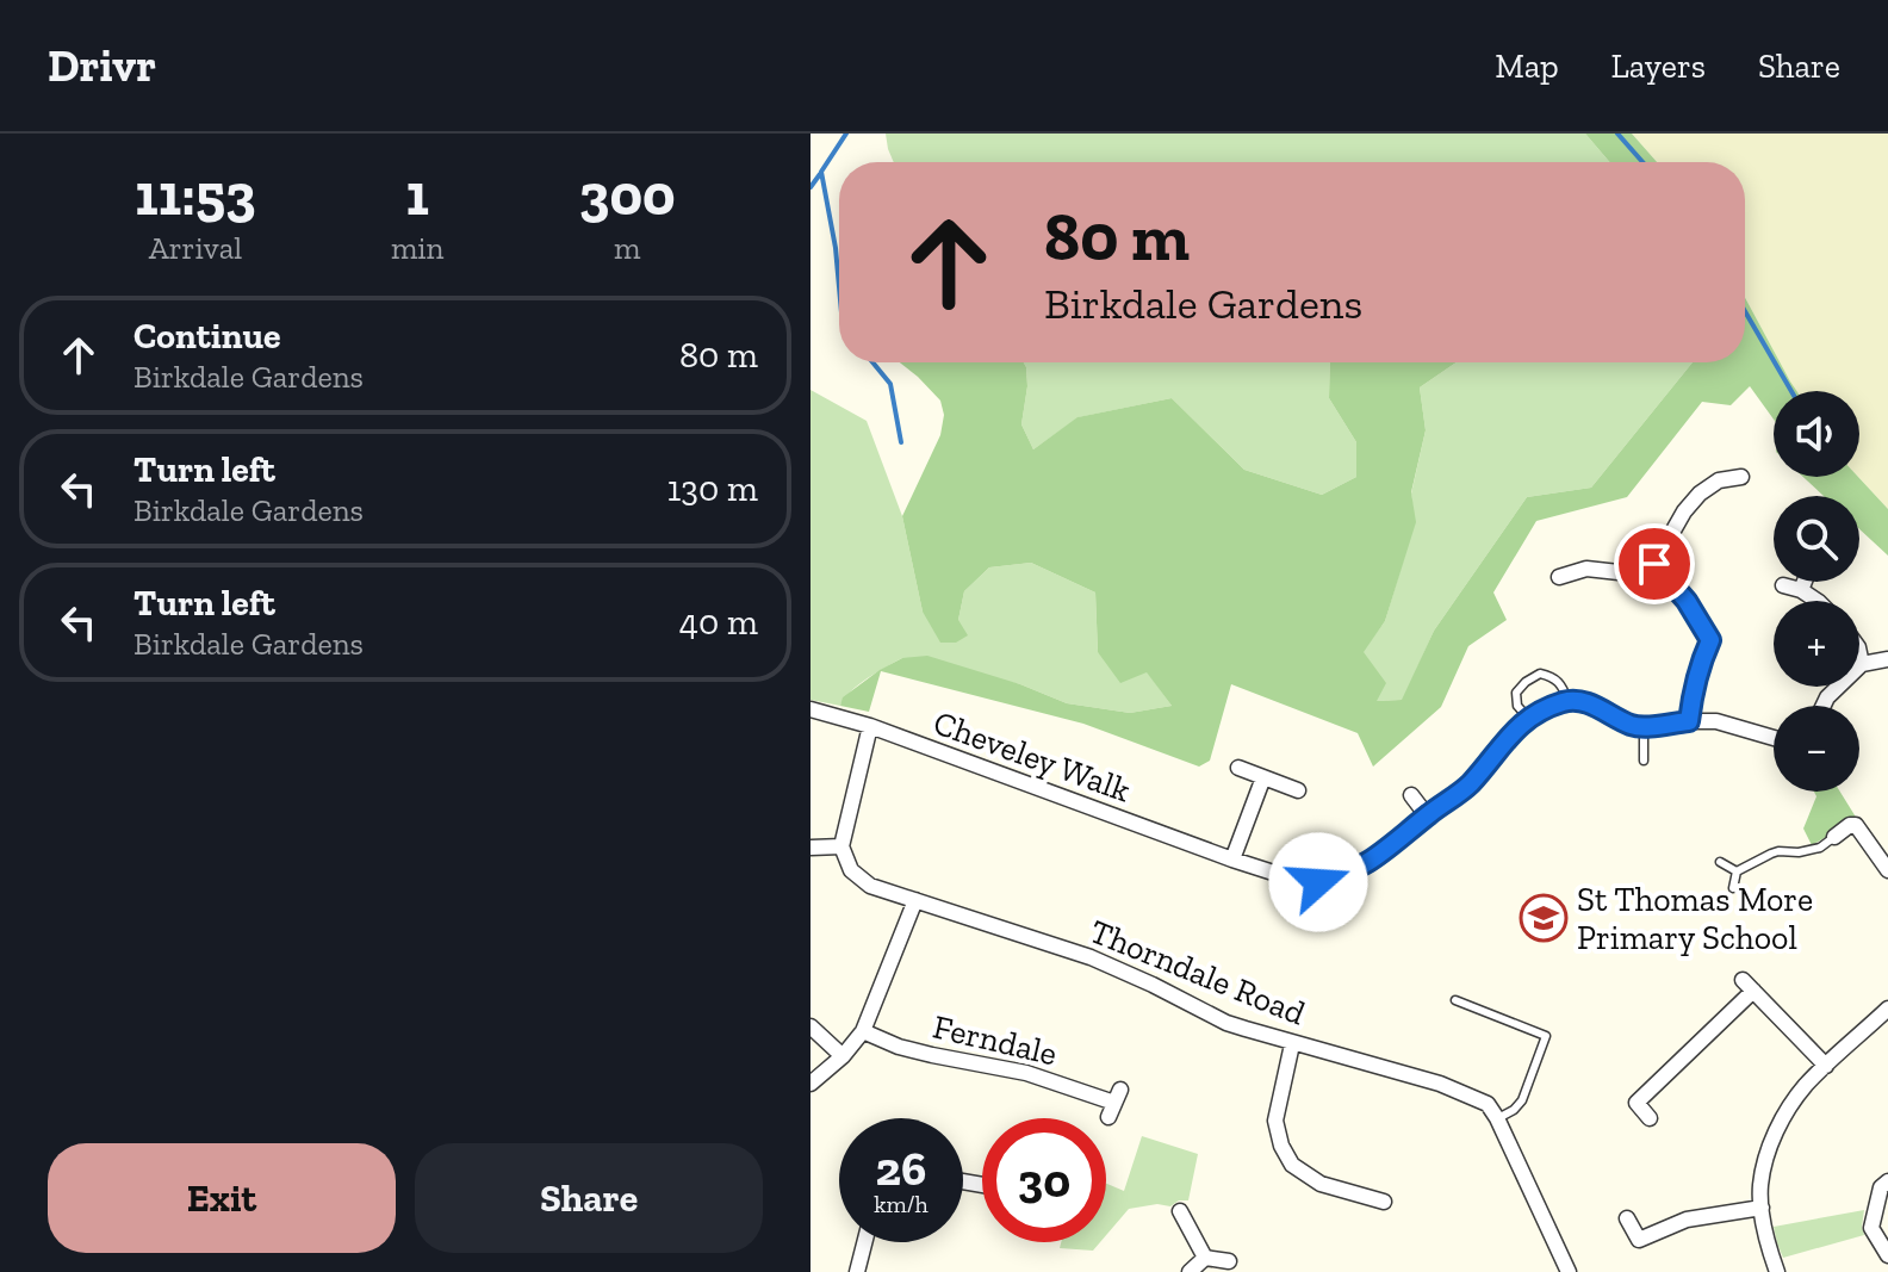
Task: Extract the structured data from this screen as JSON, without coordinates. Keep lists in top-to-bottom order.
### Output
{
  "streets": {
    "street": ["Cheveley Walk", "Thorndale Road", "Ferndale"]
  },
  "places": {
    "school or university": ["St Thomas More Primary School"]
  },
  "page": {
    "header": "Drivr",
    "nav": ["Map", "Layers", "Share"],
    "eta": [
      "11:53",
      "Arrival",
      "1",
      "min",
      "300",
      "m"
    ],
    "turn": ["80 m", "Birkdale Gardens"],
    "list": [
      {
        "name": "Continue",
        "note": "Birkdale Gardens",
        "value": "80 m"
      },
      {
        "name": "Turn left",
        "note": "Birkdale Gardens",
        "value": "130 m"
      },
      {
        "name": "Turn left",
        "note": "Birkdale Gardens",
        "value": "40 m"
      }
    ],
    "map_buttons": ["+", "−"],
    "speed": "26 km/h",
    "limit": "30",
    "buttons": ["Exit", "Share"]
  }
}
